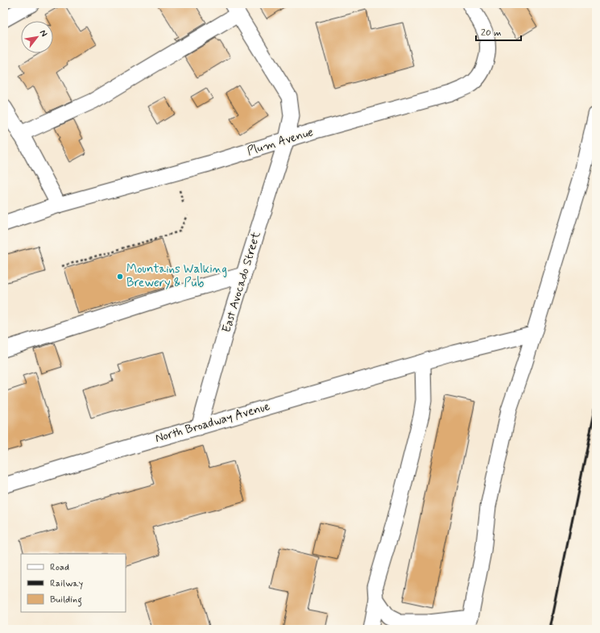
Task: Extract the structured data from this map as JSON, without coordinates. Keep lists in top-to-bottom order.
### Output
{
  "streets": {
    "street": ["Plum Avenue", "East Avocado Street", "North Broadway Avenue"]
  },
  "crossings": [
    ["Plum Avenue", "East Avocado Street"],
    ["East Avocado Street", "North Broadway Avenue"]
  ],
  "places": ["Mountains Walking Brewery & Pub"],
  "legend": ["Road", "Railway", "Building"],
  "scale_bar": "20 m",
  "north": "top right"
}
